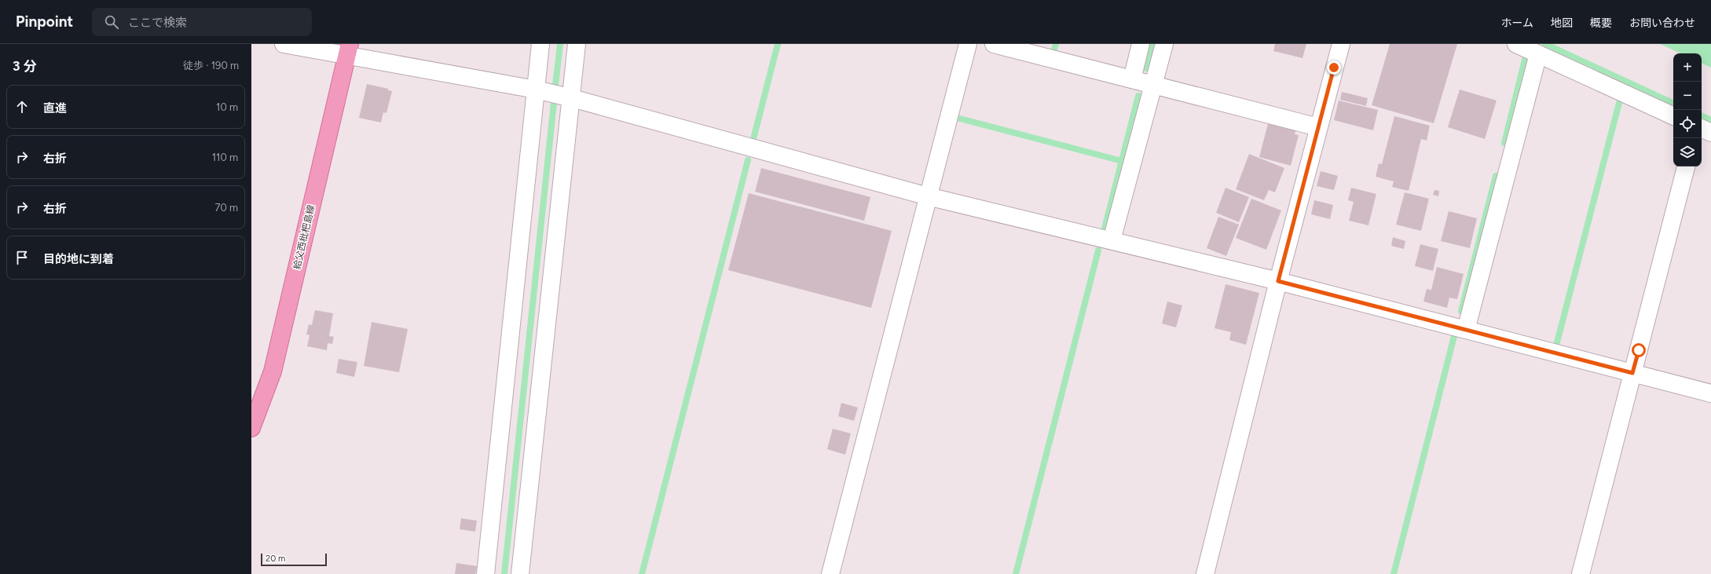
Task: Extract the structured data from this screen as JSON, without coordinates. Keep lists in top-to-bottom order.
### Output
{
  "streets": {
    "main road": ["給父西枇杷島線"]
  },
  "scale_bar": "20 m",
  "page": {
    "header": "Pinpoint",
    "search": "ここで検索",
    "nav": [
      "ホーム",
      "地図",
      "概要",
      "お問い合わせ"
    ],
    "heading": ["3 分", "徒歩 · 190 m"],
    "map_buttons": ["+", "−"],
    "list": [
      ["直進", "10 m"],
      ["右折", "110 m"],
      ["右折", "70 m"],
      "目的地に到着"
    ],
    "scale": "20 m"
  }
}
